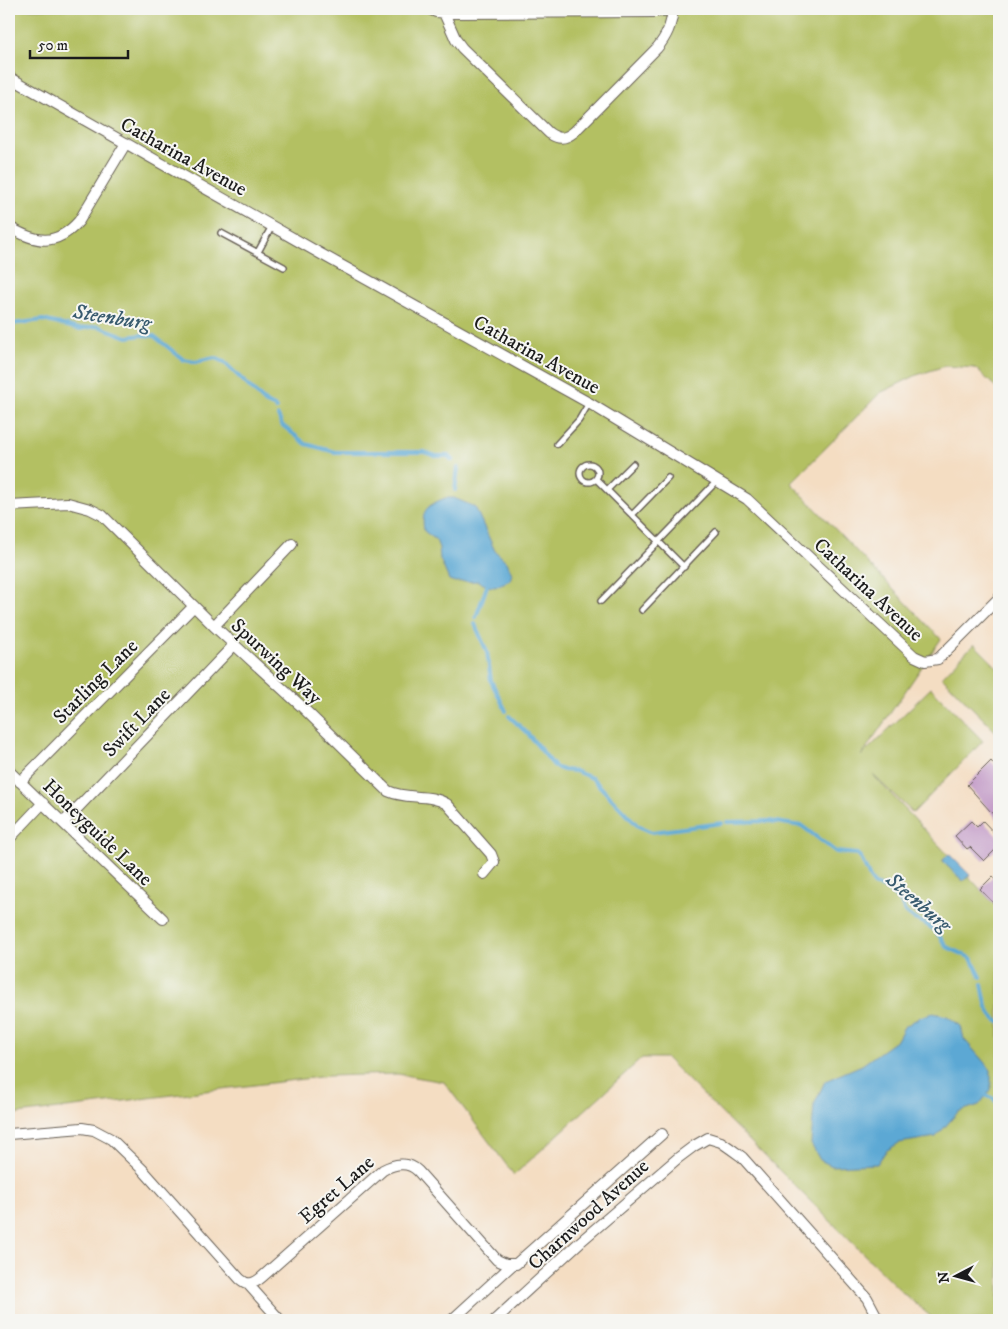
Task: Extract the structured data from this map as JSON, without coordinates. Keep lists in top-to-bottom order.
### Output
{
  "streets": {
    "street": [
      "Catharina Avenue",
      "Spurwing Way",
      "Starling Lane",
      "Swift Lane",
      "Honeyguide Lane",
      "Egret Lane",
      "Charnwood Avenue"
    ]
  },
  "crossings": [
    ["Spurwing Way", "Starling Lane"],
    ["Spurwing Way", "Swift Lane"],
    ["Starling Lane", "Honeyguide Lane"],
    ["Swift Lane", "Honeyguide Lane"]
  ],
  "water": ["Steenburg"],
  "scale_bar": "50 m",
  "north": "left"
}
